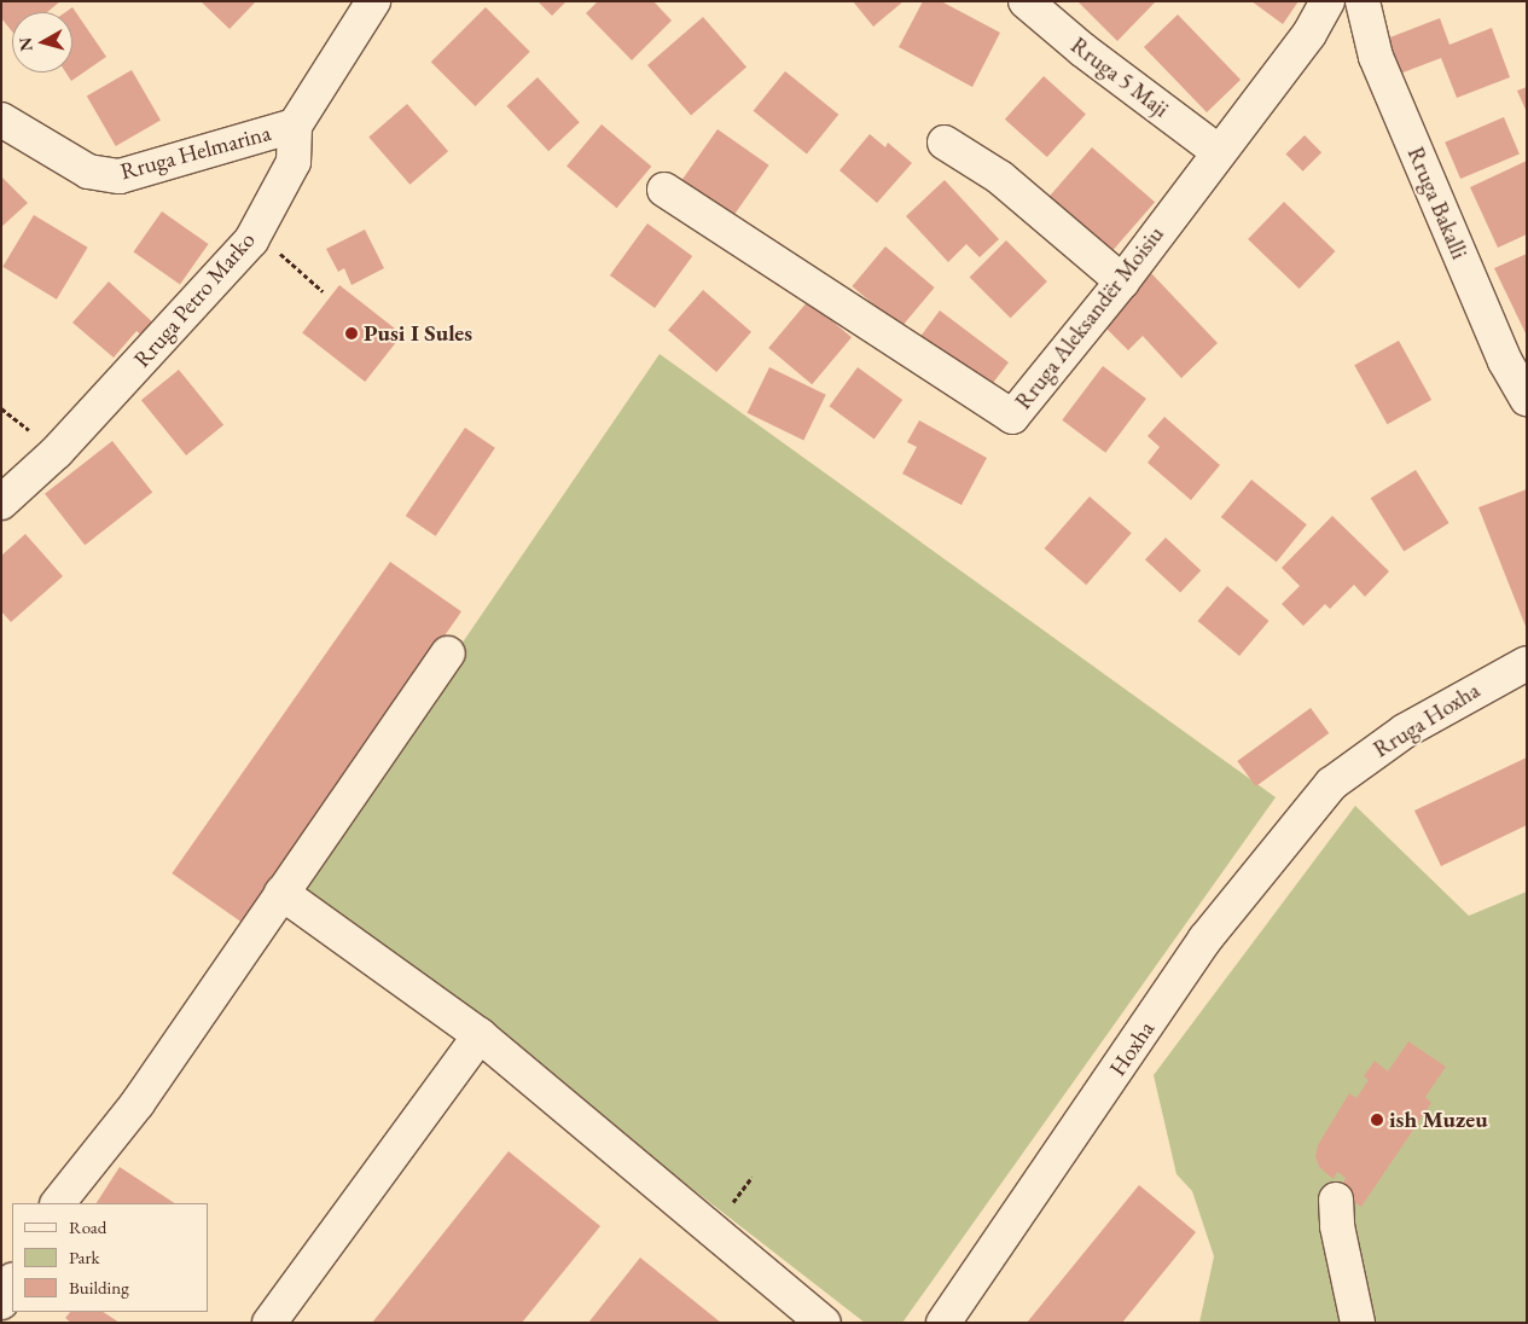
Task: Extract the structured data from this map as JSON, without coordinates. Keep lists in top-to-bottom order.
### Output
{
  "streets": {
    "street": [
      "Rruga 5 Maji",
      "Rruga Helmarina",
      "Rruga Bakalli",
      "Rruga Petro Marko",
      "Rruga Aleksandër Moisiu",
      "Rruga Hoxha",
      "Hoxha"
    ]
  },
  "crossings": [
    ["Rruga 5 Maji", "Rruga Aleksandër Moisiu"],
    ["Rruga Helmarina", "Rruga Petro Marko"],
    ["Rruga Hoxha", "Hoxha"]
  ],
  "places": ["Pusi I Sules", "ish Muzeu"],
  "legend": ["Road", "Park", "Building"],
  "north": "left"
}
